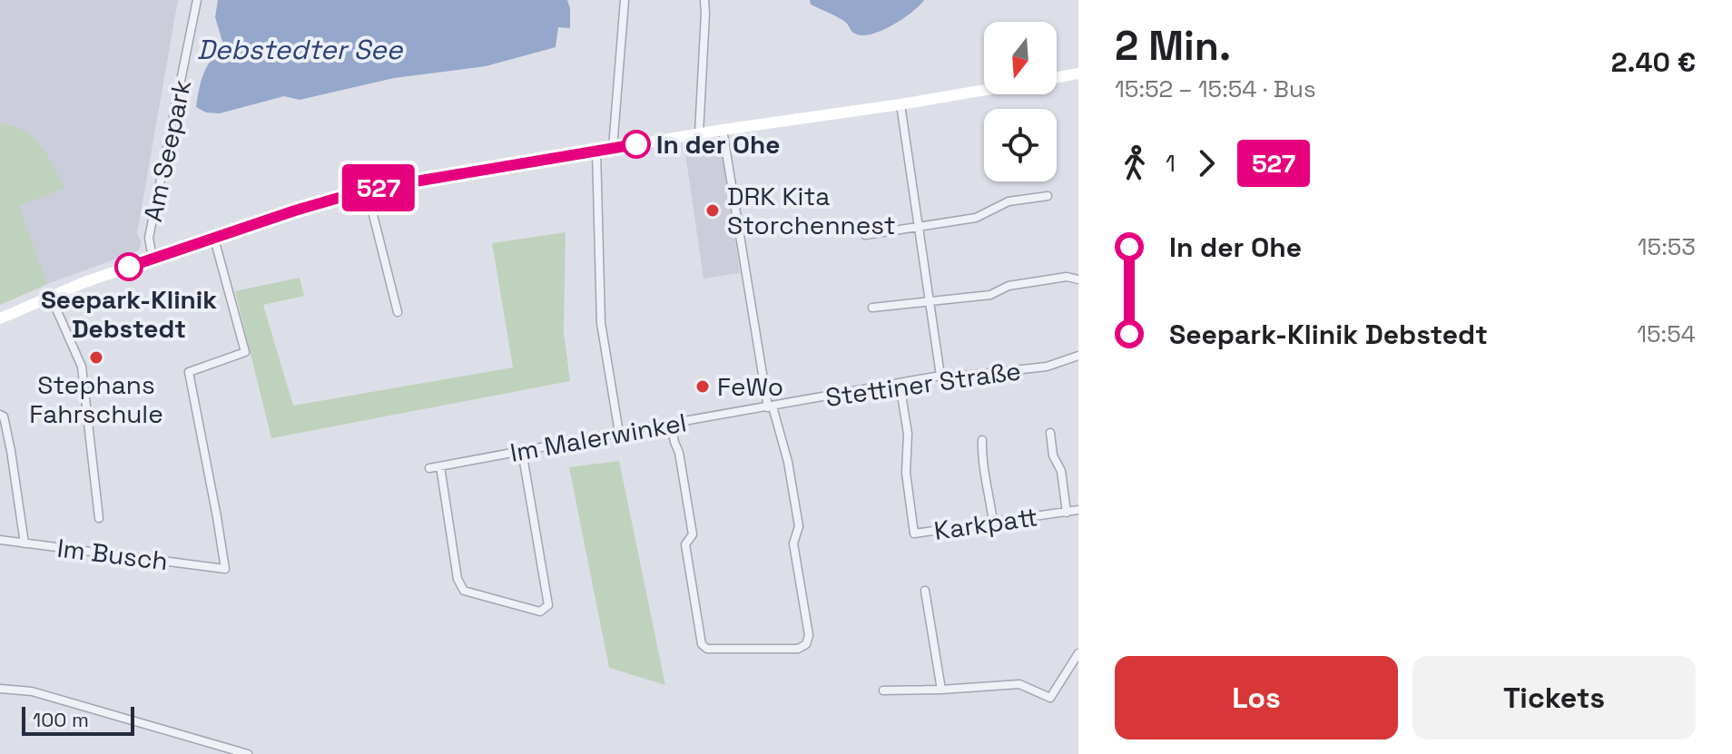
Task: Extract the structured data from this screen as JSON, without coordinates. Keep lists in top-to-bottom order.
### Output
{
  "streets": {
    "street": [
      "Am Seepark",
      "Stettiner Straße",
      "Im Malerwinkel",
      "Karkpatt",
      "Im Busch"
    ]
  },
  "crossings": [
    ["Stettiner Straße", "Im Malerwinkel"],
    ["Stettiner Straße", "Karkpatt"]
  ],
  "water": ["Debstedter See"],
  "places": [
    "In der Ohe",
    "DRK Kita Storchennest",
    "Seepark-Klinik Debstedt",
    "Stephans Fahrschule",
    "FeWo"
  ],
  "lines": ["bus line 527"],
  "scale_bar": "100 m",
  "north": "bottom",
  "page": {
    "on_map": "527",
    "heading": ["2 Min.", "15:52 – 15:54 · Bus", "2.40 €"],
    "legs": ["1", "527"],
    "list": [
      {
        "name": "In der Ohe",
        "value": "15:53"
      },
      {
        "name": "Seepark-Klinik Debstedt",
        "value": "15:54"
      }
    ],
    "buttons": ["Los", "Tickets"],
    "scale": "100 m"
  }
}
